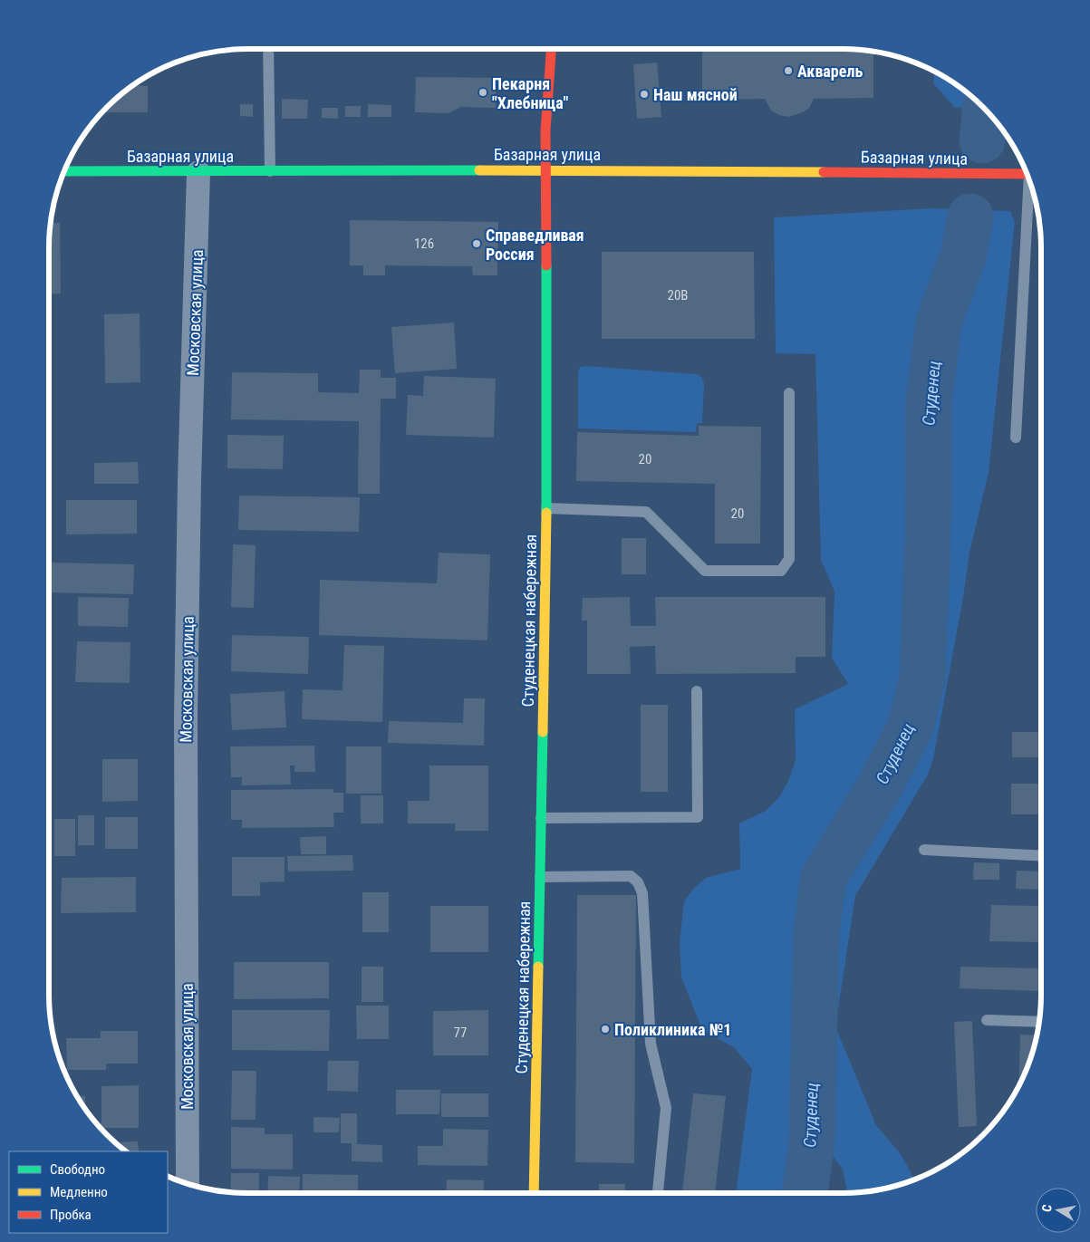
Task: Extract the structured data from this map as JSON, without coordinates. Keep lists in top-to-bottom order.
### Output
{
  "streets": {
    "street": ["Базарная улица", "Московская улица", "Студенецкая набережная"]
  },
  "crossings": [
    ["Базарная улица", "Московская улица"],
    ["Базарная улица", "Студенецкая набережная"]
  ],
  "water": ["Студенец"],
  "places": [
    "Акварель",
    "Пекарня \"Хлебница\"",
    "Наш мясной",
    "Справедливая Россия",
    "Поликлиника №1"
  ],
  "house_numbers": [
    "126",
    "20В",
    "20",
    "20",
    "77"
  ],
  "legend": ["Свободно", "Медленно", "Пробка"],
  "north": "left"
}
